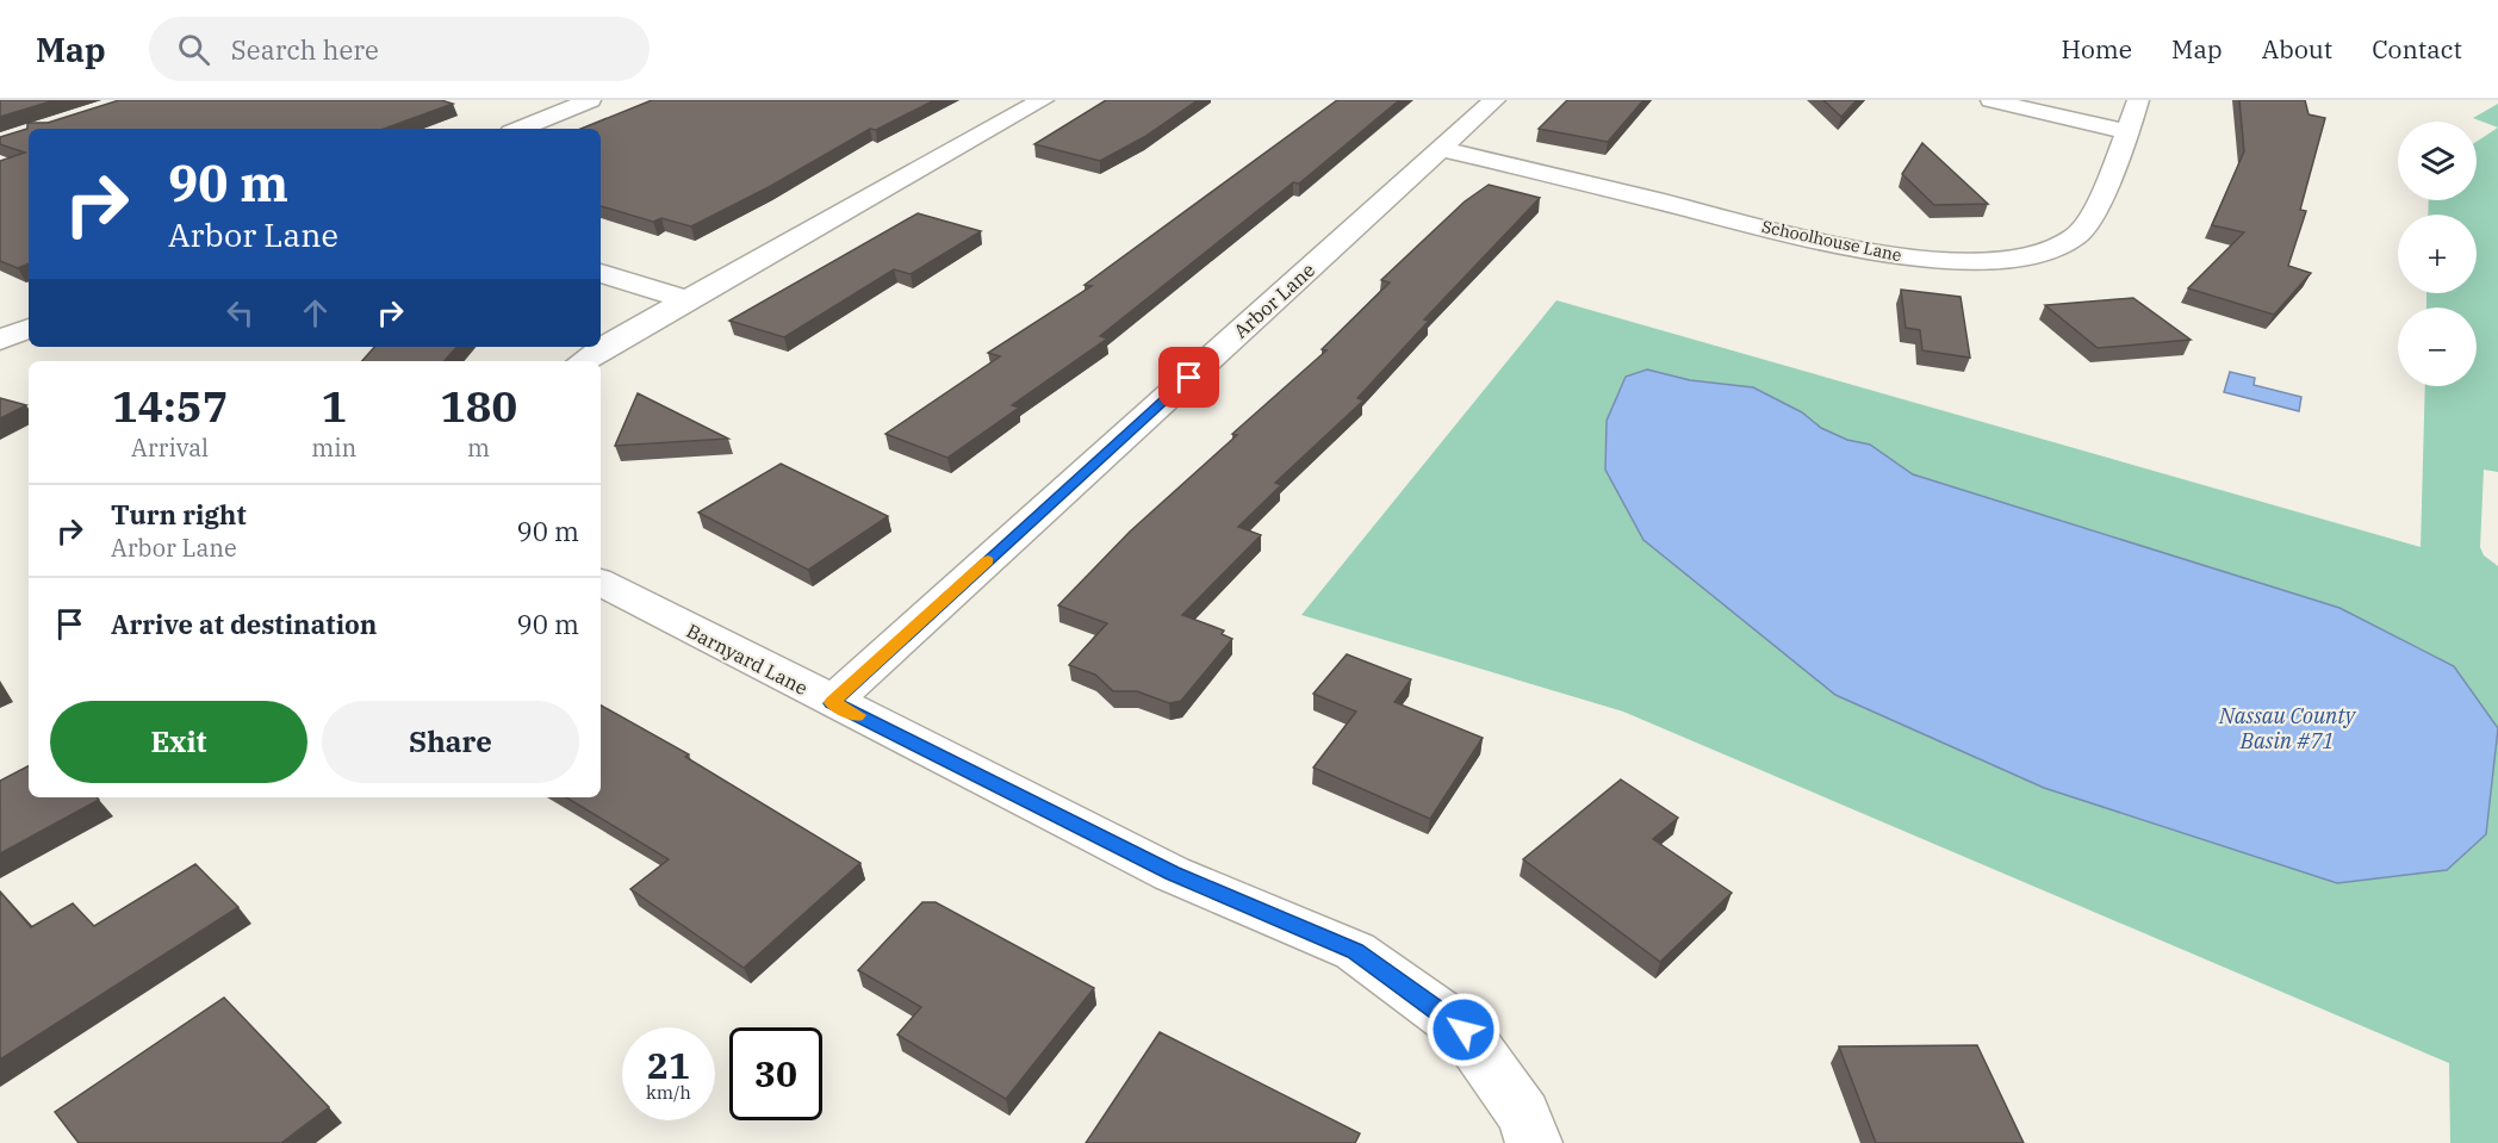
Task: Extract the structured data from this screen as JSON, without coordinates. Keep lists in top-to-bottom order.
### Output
{
  "streets": {
    "street": ["Schoolhouse Lane", "Arbor Lane", "Barnyard Lane"]
  },
  "crossings": [
    ["Schoolhouse Lane", "Arbor Lane"],
    ["Arbor Lane", "Barnyard Lane"]
  ],
  "water": ["Nassau County Basin #71"],
  "page": {
    "header": "Map",
    "search": "Search here",
    "nav": [
      "Home",
      "Map",
      "About",
      "Contact"
    ],
    "map_buttons": ["+", "−"],
    "turn": ["90 m", "Arbor Lane"],
    "eta": [
      "14:57",
      "Arrival",
      "1",
      "min",
      "180",
      "m"
    ],
    "list": [
      {
        "name": "Turn right",
        "note": "Arbor Lane",
        "value": "90 m"
      },
      {
        "name": "Arrive at destination",
        "value": "90 m"
      }
    ],
    "buttons": ["Exit", "Share"],
    "speed": "21 km/h",
    "limit": "30"
  }
}
